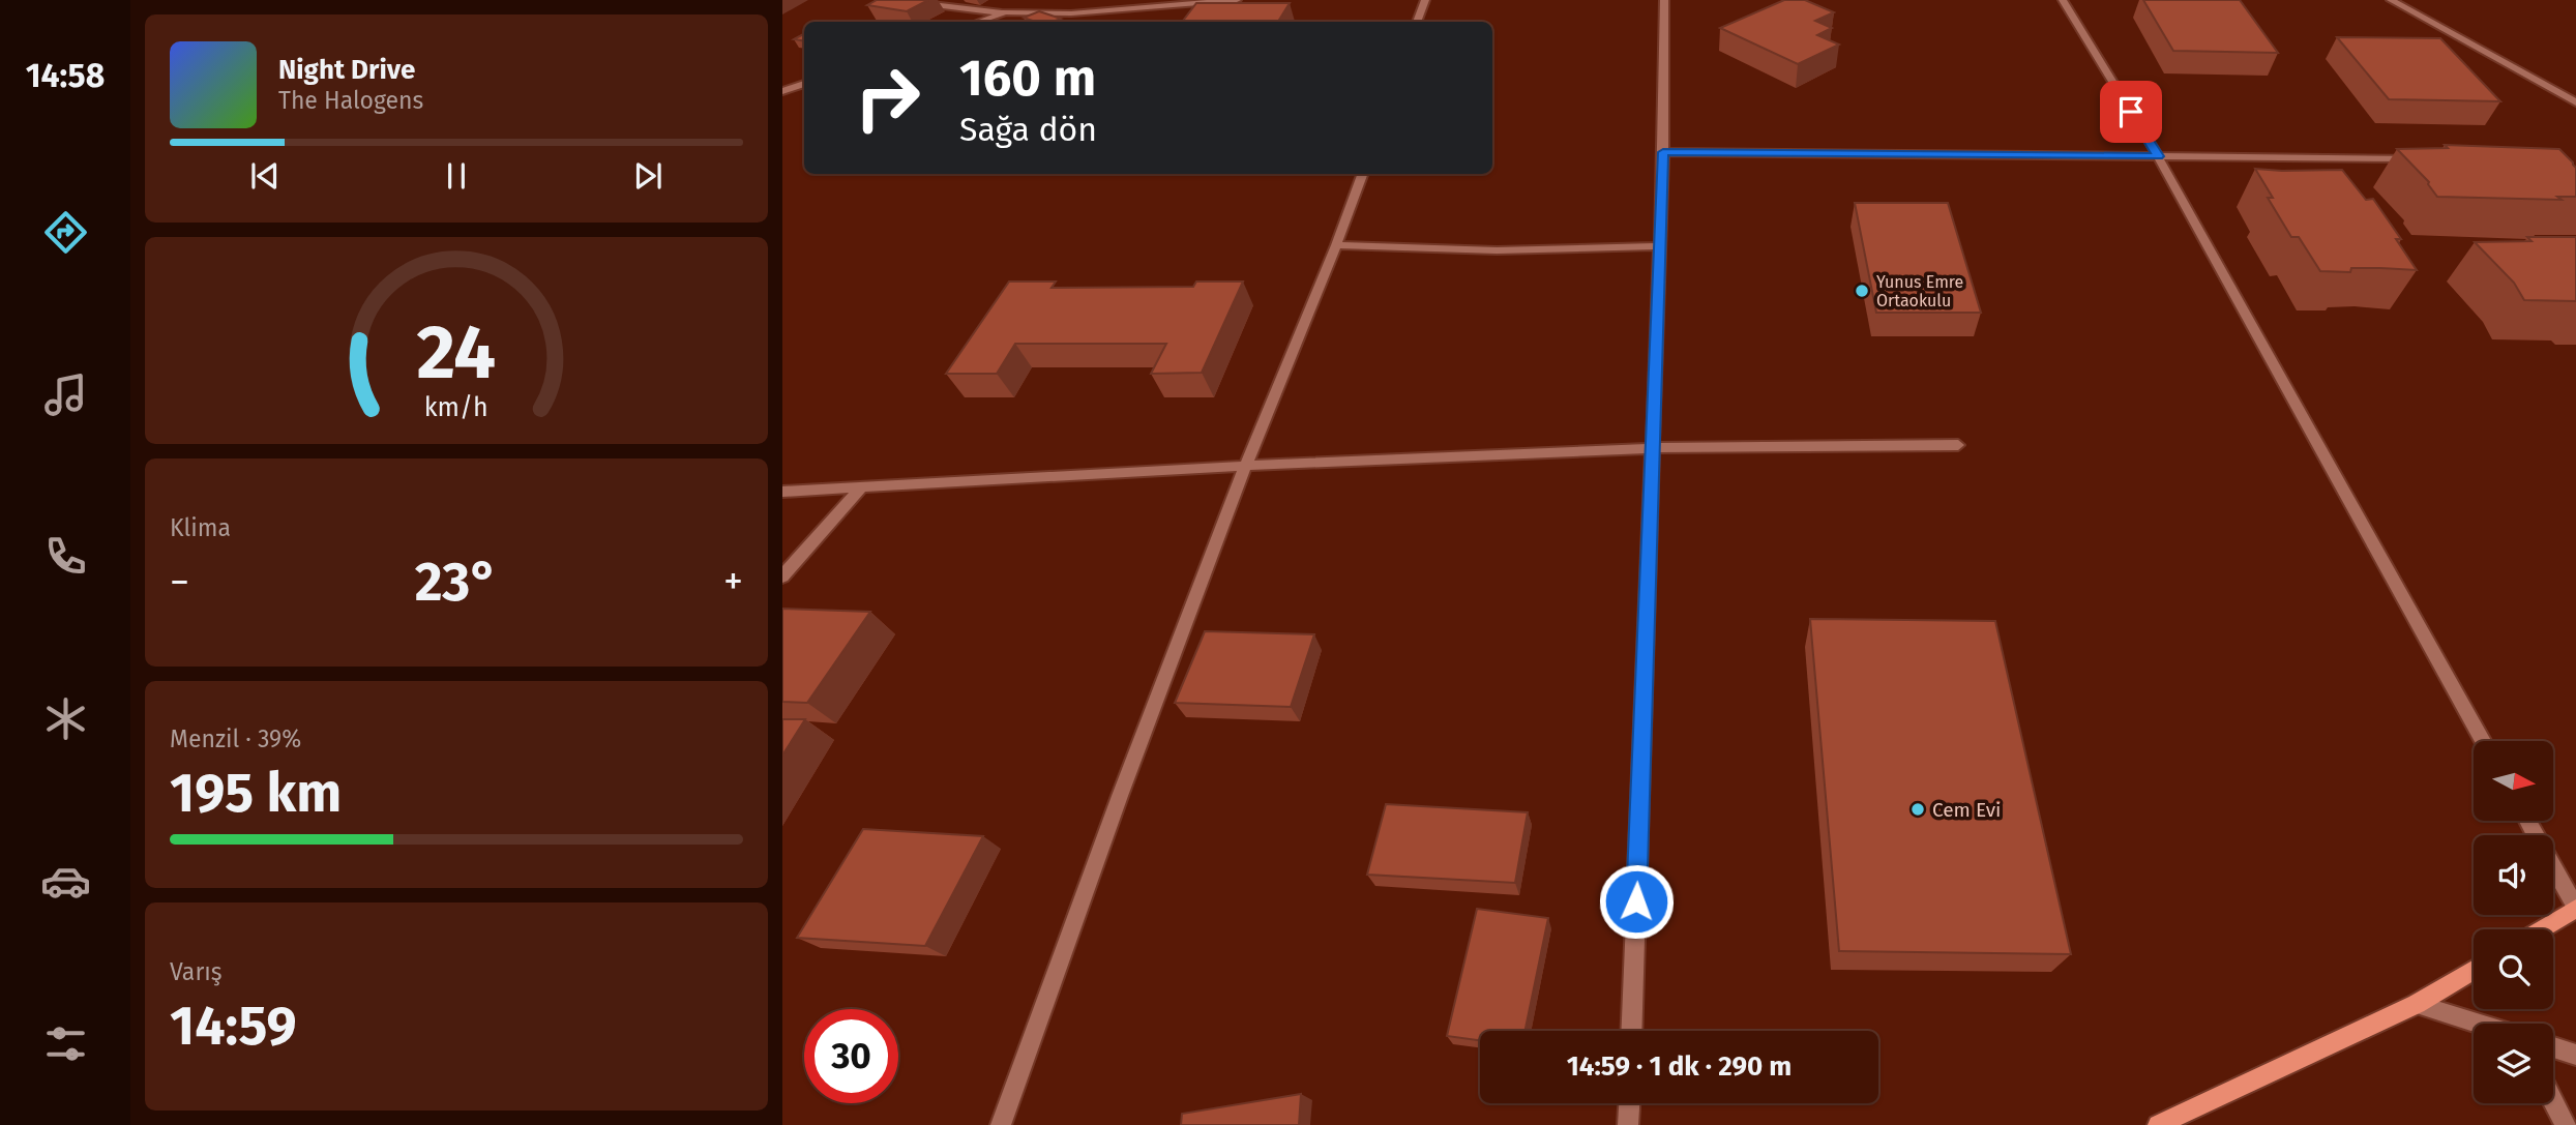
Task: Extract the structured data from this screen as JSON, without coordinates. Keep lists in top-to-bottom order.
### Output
{
  "places": ["Yunus Emre Ortaokulu", "Cem Evi"],
  "north": "right",
  "page": {
    "tabs": "14:58",
    "turn": ["160 m", "Sağa dön"],
    "song": ["Night Drive", "The Halogens"],
    "tile": [
      "Klima",
      ["Menzil · 39%", "195 km"],
      ["Varış", "14:59"]
    ],
    "heat": ["−", "23°", "+"],
    "limit": "30",
    "trip": "14:59 · 1 dk · 290 m",
    "gauge": ["24", "km/h"]
  }
}
